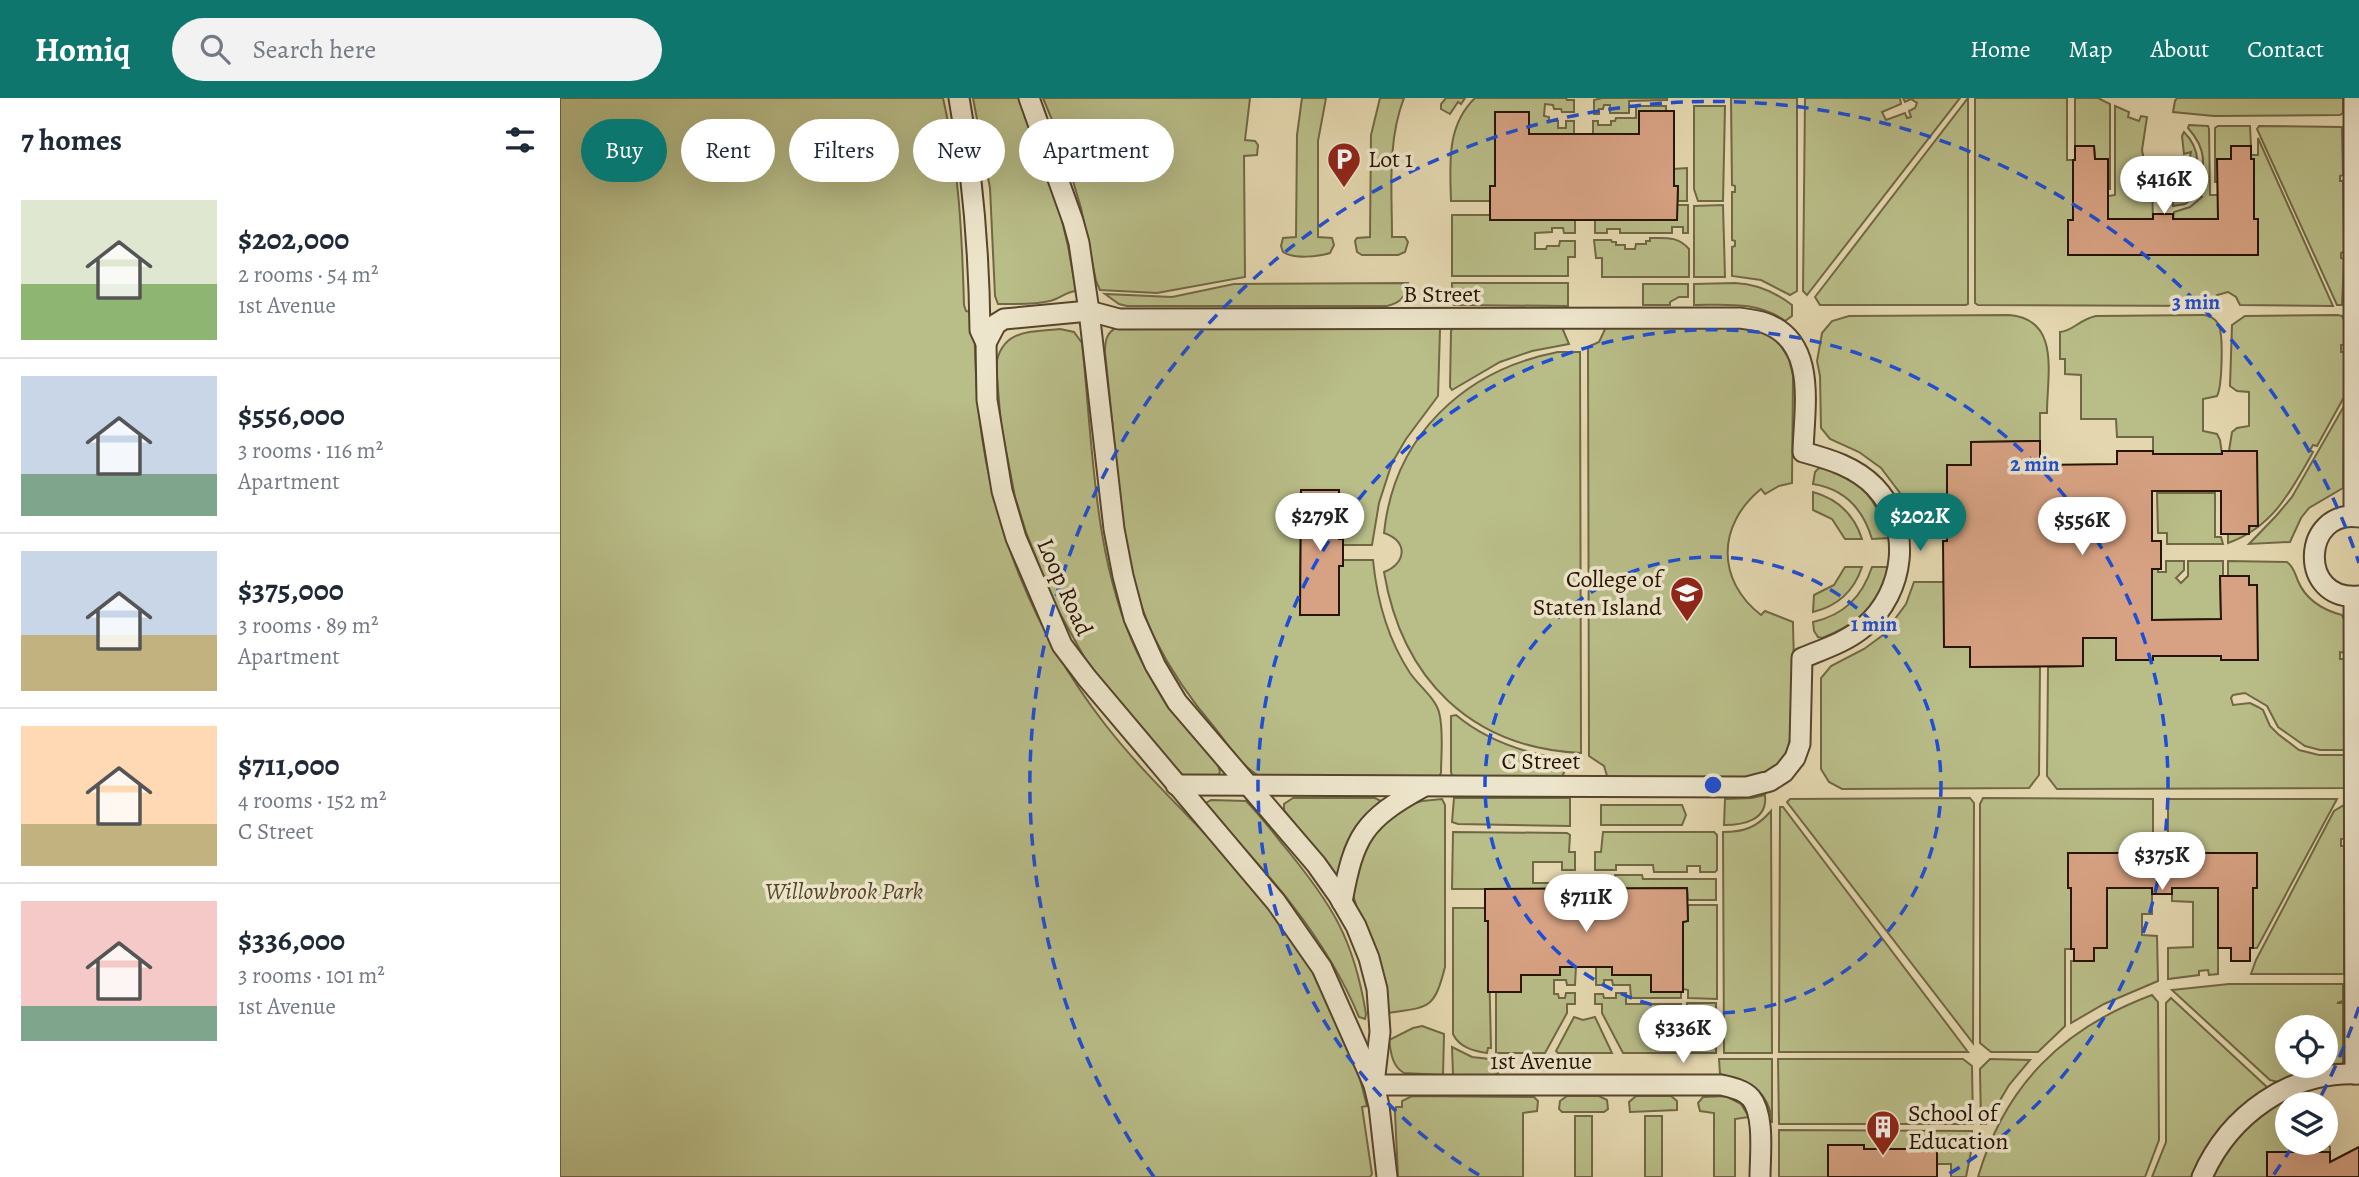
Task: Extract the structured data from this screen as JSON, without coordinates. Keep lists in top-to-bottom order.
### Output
{
  "streets": {
    "street": [
      "B Street",
      "Loop Road",
      "C Street",
      "1st Avenue"
    ]
  },
  "crossings": [
    ["B Street", "Loop Road"],
    ["B Street", "C Street"],
    ["Loop Road", "C Street"],
    ["Loop Road", "1st Avenue"]
  ],
  "parks": ["Willowbrook Park"],
  "places": {
    "parking": ["Lot 1"],
    "school or university": ["College of Staten Island"],
    "building": ["School of Education"]
  },
  "page": {
    "header": "Homiq",
    "search": "Search here",
    "nav": [
      "Home",
      "Map",
      "About",
      "Contact"
    ],
    "heading": "7 homes",
    "chip": [
      "Buy",
      "Rent",
      "Filters",
      "New",
      "Apartment"
    ],
    "price": [
      "$416K",
      "$279K",
      "$202K",
      "$556K",
      "$375K",
      "$711K",
      "$336K"
    ],
    "list": [
      {
        "name": "$202,000",
        "note": "2 rooms · 54 m² · 1st Avenue"
      },
      {
        "name": "$556,000",
        "note": "3 rooms · 116 m² · Apartment"
      },
      {
        "name": "$375,000",
        "note": "3 rooms · 89 m² · Apartment"
      },
      {
        "name": "$711,000",
        "note": "4 rooms · 152 m² · C Street"
      },
      {
        "name": "$336,000",
        "note": "3 rooms · 101 m² · 1st Avenue"
      }
    ]
  },
  "rings": ["3 min", "2 min", "1 min"]
}
